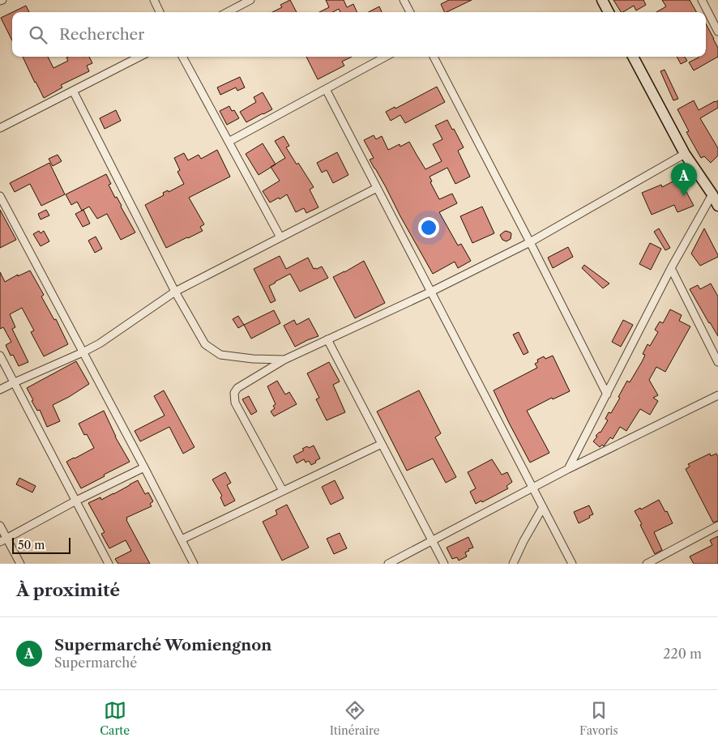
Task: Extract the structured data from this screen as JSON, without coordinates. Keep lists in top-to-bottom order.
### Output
{
  "scale_bar": "50 m",
  "page": {
    "search": "Rechercher",
    "pins": "A",
    "scale": "50 m",
    "heading": "À proximité",
    "list": [
      {
        "mark": "A",
        "name": "Supermarché Womiengnon",
        "note": "Supermarché",
        "value": "220 m"
      }
    ],
    "nav": ["Carte", "Itinéraire", "Favoris"]
  }
}
